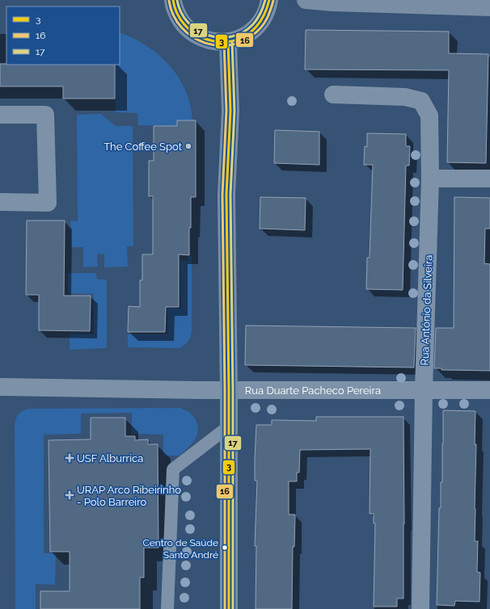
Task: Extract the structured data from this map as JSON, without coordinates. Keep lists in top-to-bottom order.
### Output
{
  "streets": {
    "street": ["Rua António da Silveira", "Rua Duarte Pacheco Pereira"]
  },
  "crossings": [
    ["Rua António da Silveira", "Rua Duarte Pacheco Pereira"]
  ],
  "places": {
    "other": ["The Coffee Spot", "Centro de Saúde Santo André"],
    "health": ["USF Alburrica", "URAP Arco Ribeirinho - Polo Barreiro"]
  },
  "lines": ["transit line 3", "transit line 17", "transit line 16"],
  "legend": ["3", "16", "17"]
}
